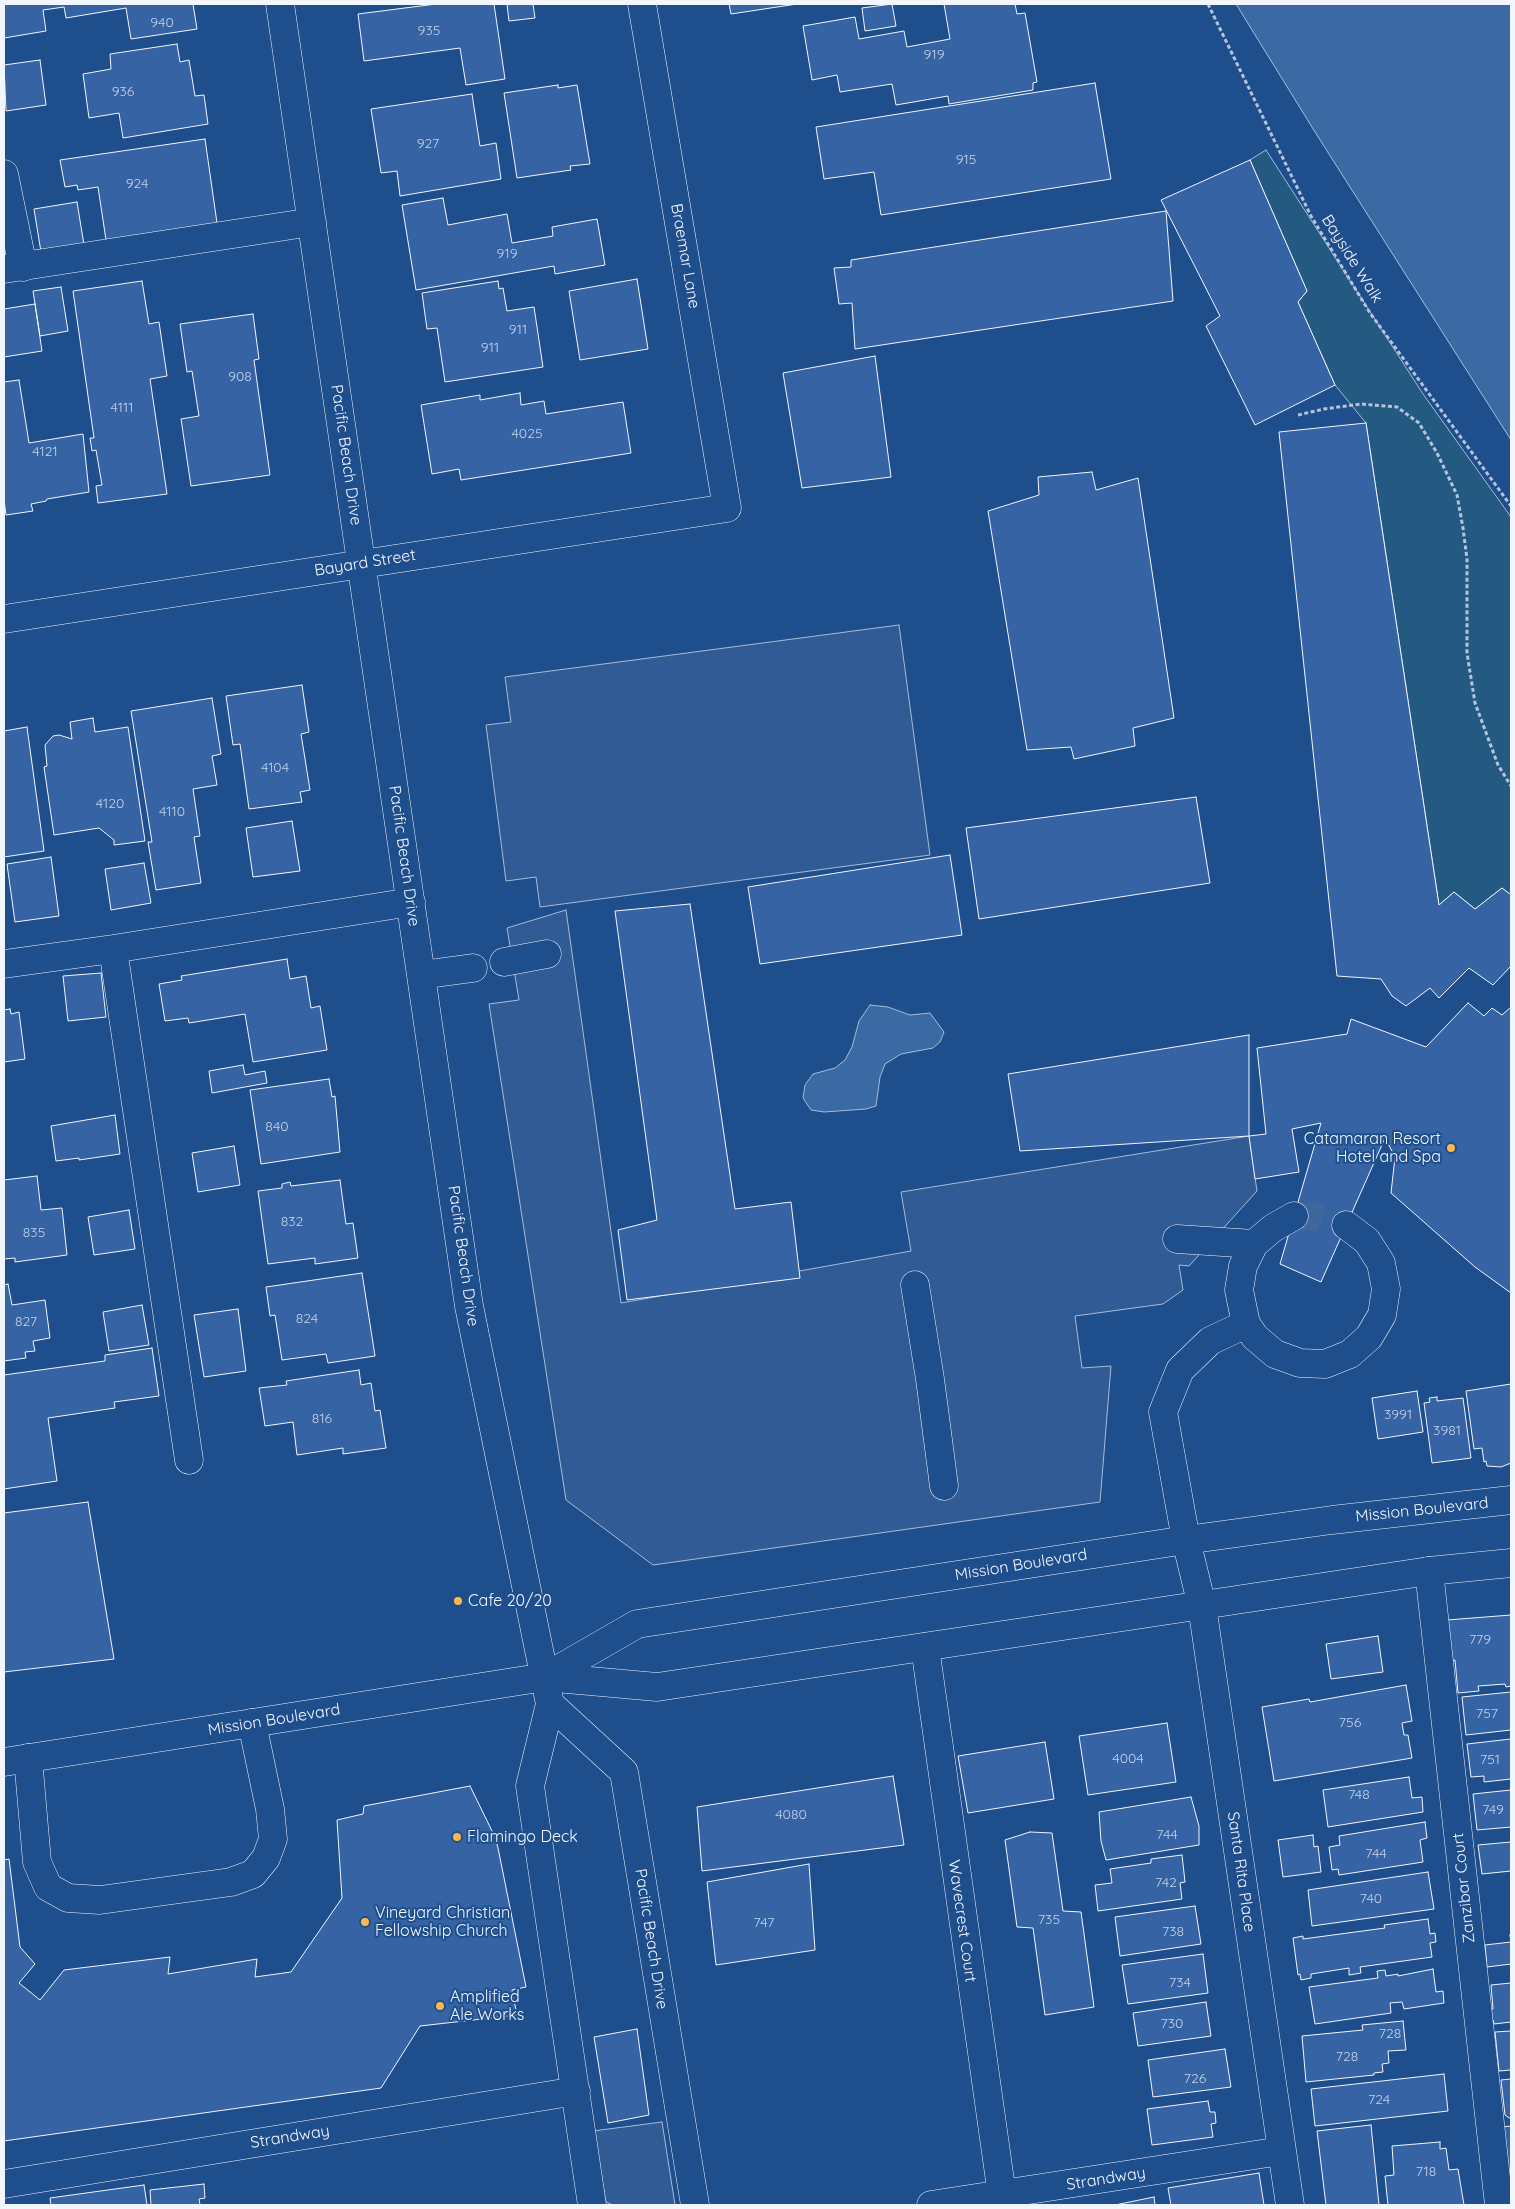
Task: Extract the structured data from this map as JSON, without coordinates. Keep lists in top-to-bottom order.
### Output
{
  "streets": {
    "street": [
      "Braemar Lane",
      "Pacific Beach Drive",
      "Bayard Street",
      "Mission Boulevard",
      "Santa Rita Place",
      "Zanzibar Court",
      "Wavecrest Court",
      "Strandway"
    ],
    "path": ["Bayside Walk"]
  },
  "crossings": [
    ["Braemar Lane", "Bayard Street"],
    ["Pacific Beach Drive", "Bayard Street"],
    ["Pacific Beach Drive", "Mission Boulevard"],
    ["Pacific Beach Drive", "Strandway"],
    ["Mission Boulevard", "Santa Rita Place"],
    ["Mission Boulevard", "Zanzibar Court"],
    ["Mission Boulevard", "Wavecrest Court"],
    ["Santa Rita Place", "Strandway"],
    ["Wavecrest Court", "Strandway"]
  ],
  "places": [
    "Catamaran Resort Hotel and Spa",
    "Cafe 20/20",
    "Flamingo Deck",
    "Vineyard Christian Fellowship Church",
    "Amplified Ale Works"
  ],
  "house_numbers": [
    "940",
    "935",
    "919",
    "936",
    "927",
    "915",
    "924",
    "919",
    "911",
    "911",
    "908",
    "4111",
    "4025",
    "4121",
    "4104",
    "4120",
    "4110",
    "840",
    "832",
    "835",
    "824",
    "827",
    "3991",
    "816",
    "3981",
    "779",
    "757",
    "756",
    "4004",
    "751",
    "748",
    "749",
    "4080",
    "744",
    "744",
    "742",
    "740",
    "735",
    "747",
    "738",
    "734",
    "730",
    "728",
    "728",
    "726",
    "724",
    "718"
  ]
}
